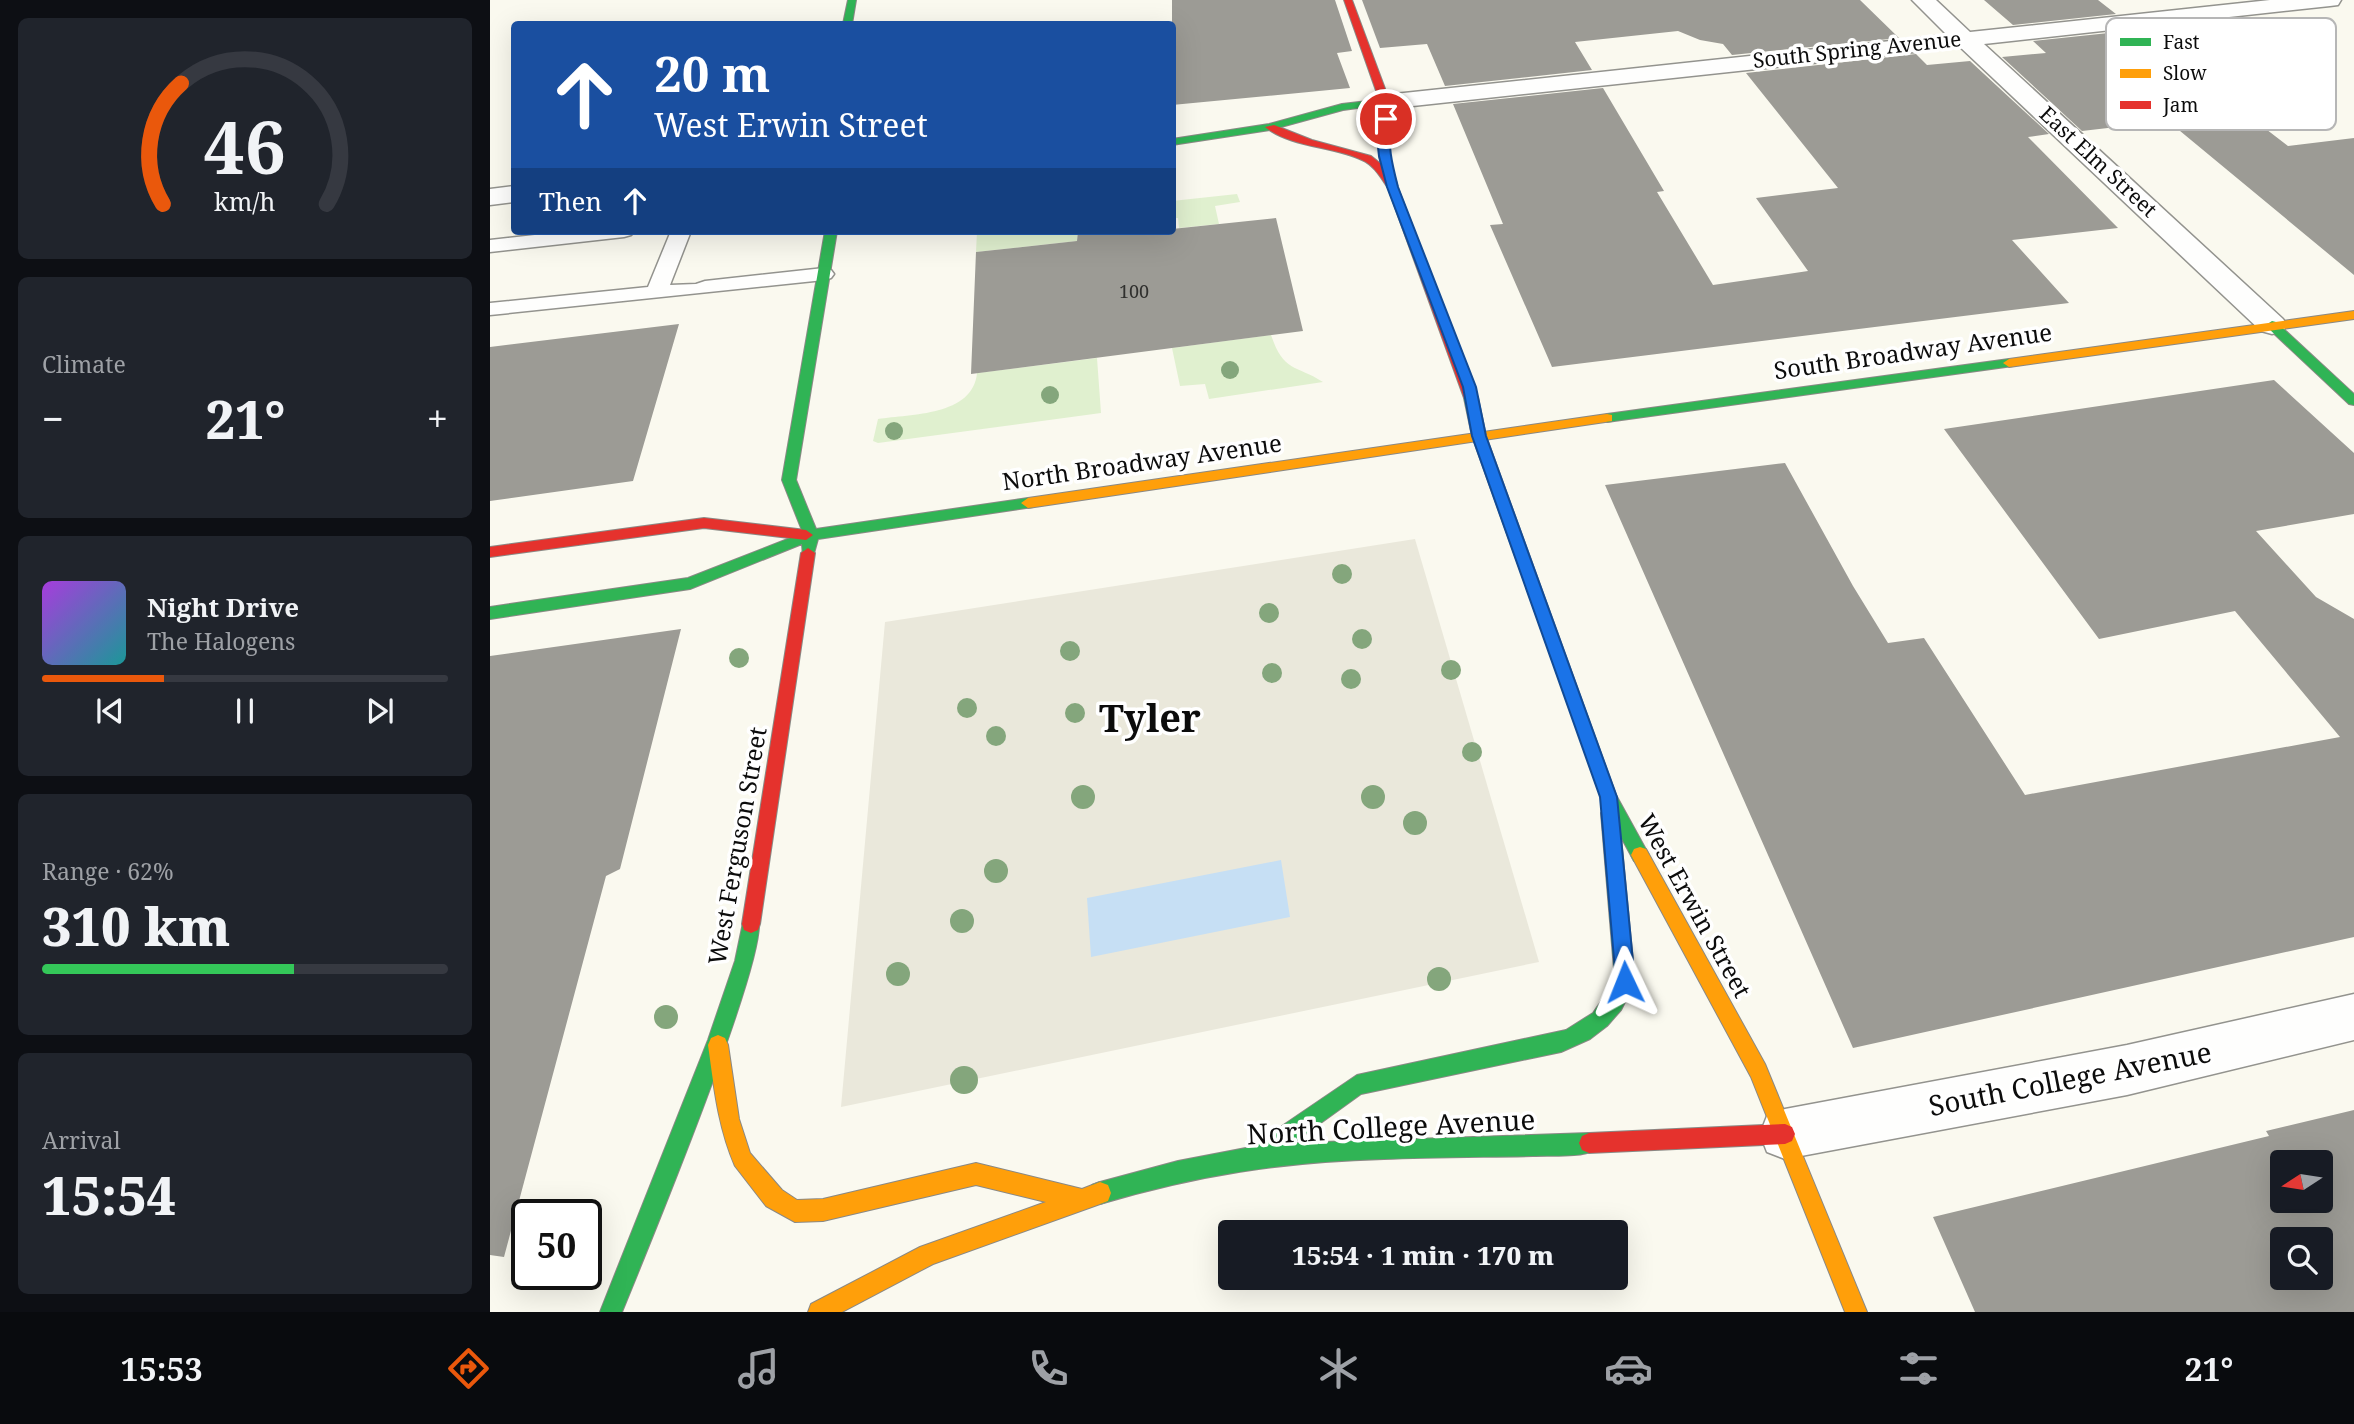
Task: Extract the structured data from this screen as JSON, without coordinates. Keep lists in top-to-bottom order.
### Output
{
  "streets": {
    "main road": [
      "South Broadway Avenue",
      "North Broadway Avenue",
      "West Ferguson Street",
      "West Erwin Street",
      "North College Avenue"
    ],
    "street": ["South Spring Avenue", "East Elm Street", "South College Avenue"]
  },
  "crossings": [
    ["South Spring Avenue", "East Elm Street"],
    ["East Elm Street", "South Broadway Avenue"],
    ["South Broadway Avenue", "North Broadway Avenue"],
    ["South Broadway Avenue", "West Erwin Street"],
    ["North Broadway Avenue", "West Ferguson Street"],
    ["North Broadway Avenue", "West Erwin Street"],
    ["West Erwin Street", "South College Avenue"],
    ["West Erwin Street", "North College Avenue"],
    ["South College Avenue", "North College Avenue"]
  ],
  "districts": ["Tyler"],
  "house_numbers": ["100"],
  "legend": ["Fast", "Slow", "Jam"],
  "north": "left",
  "page": {
    "turn": ["20 m", "West Erwin Street"],
    "then": "Then",
    "tile": [
      "Climate",
      ["Range · 62%", "310 km"],
      ["Arrival", "15:54"]
    ],
    "heat": ["−", "21°", "+"],
    "song": ["Night Drive", "The Halogens"],
    "limit": "50",
    "trip": "15:54 · 1 min · 170 m",
    "tabs": ["15:53", "21°"],
    "gauge": ["46", "km/h"]
  }
}
